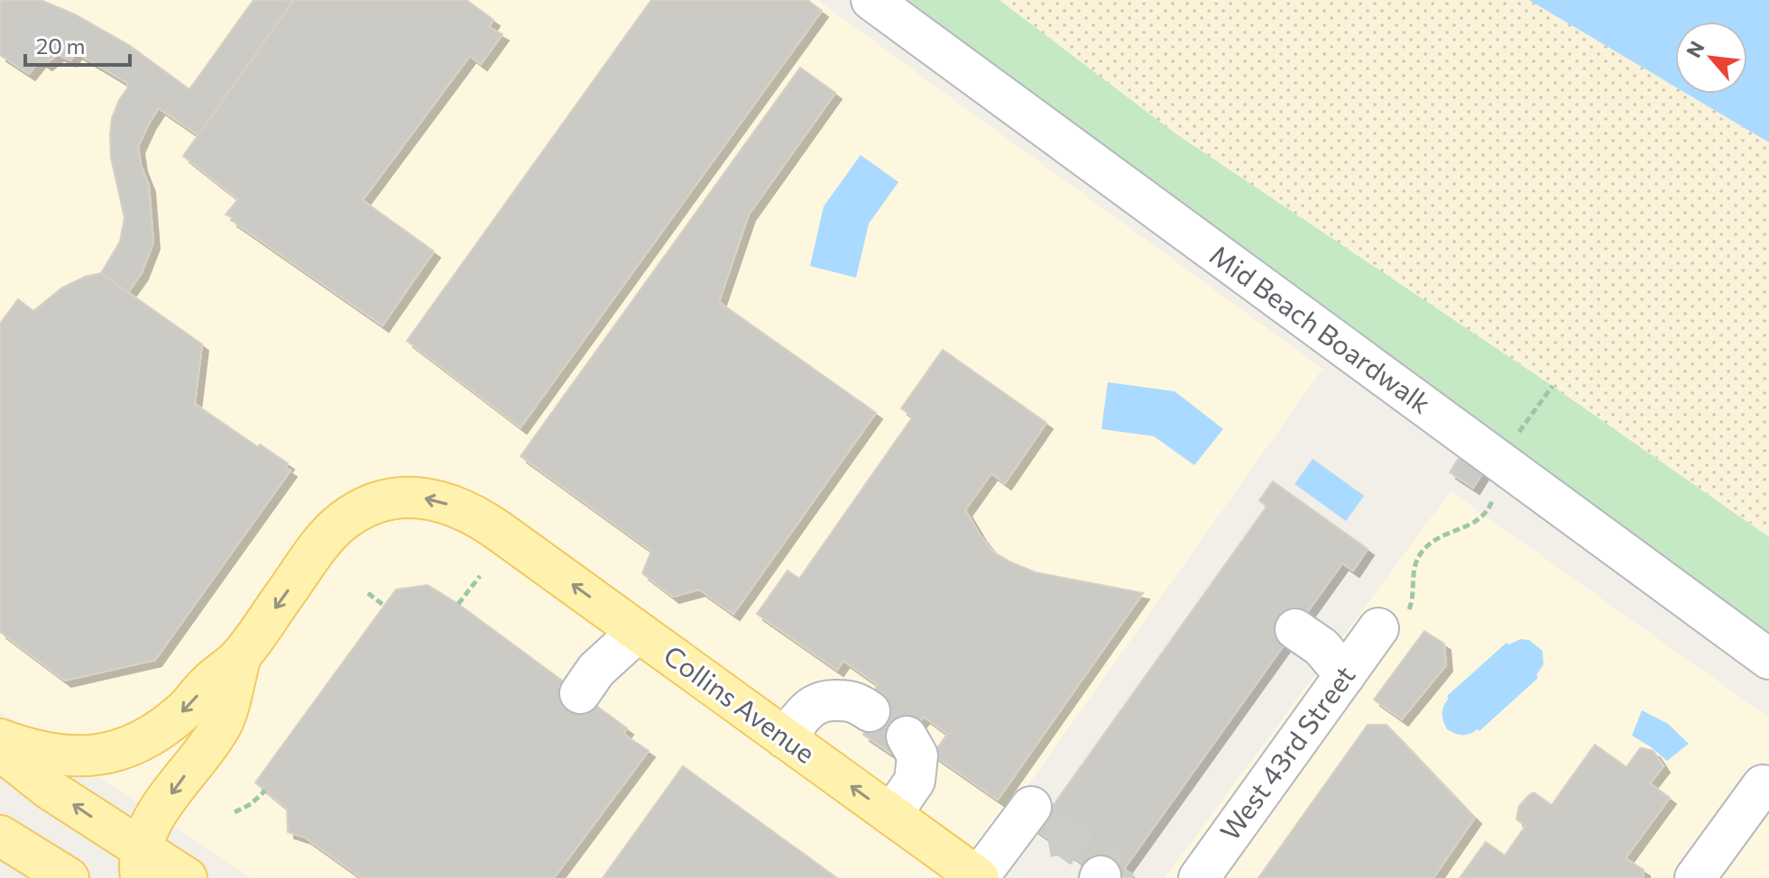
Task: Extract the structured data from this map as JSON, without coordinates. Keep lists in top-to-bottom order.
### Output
{
  "streets": {
    "main road": ["Collins Avenue"],
    "street": ["Mid Beach Boardwalk", "West 43rd Street"]
  },
  "scale_bar": "20 m",
  "north": "top left"
}
